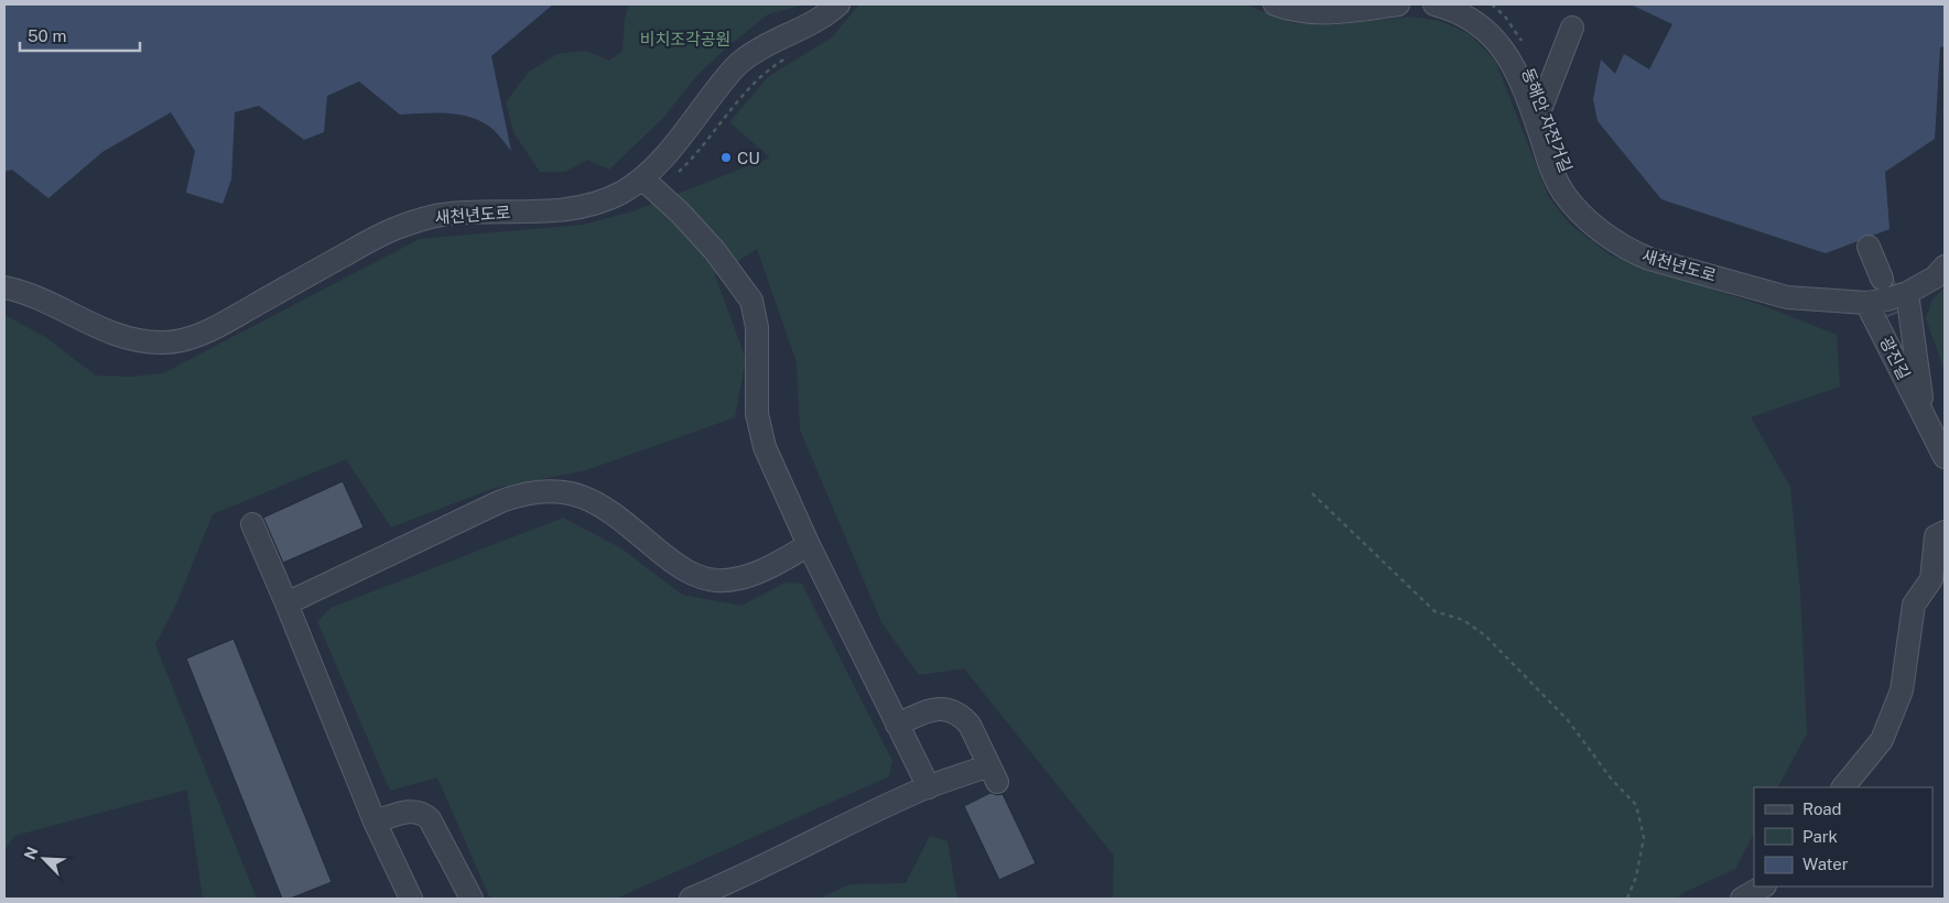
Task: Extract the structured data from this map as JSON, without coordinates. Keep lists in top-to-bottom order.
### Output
{
  "streets": {
    "street": ["새천년도로", "광진길"],
    "path": ["동해안 자전거길"]
  },
  "crossings": [
    ["새천년도로", "광진길"]
  ],
  "parks": ["비치조각공원"],
  "places": ["CU"],
  "legend": ["Road", "Park", "Water"],
  "scale_bar": "50 m",
  "north": "top left"
}
